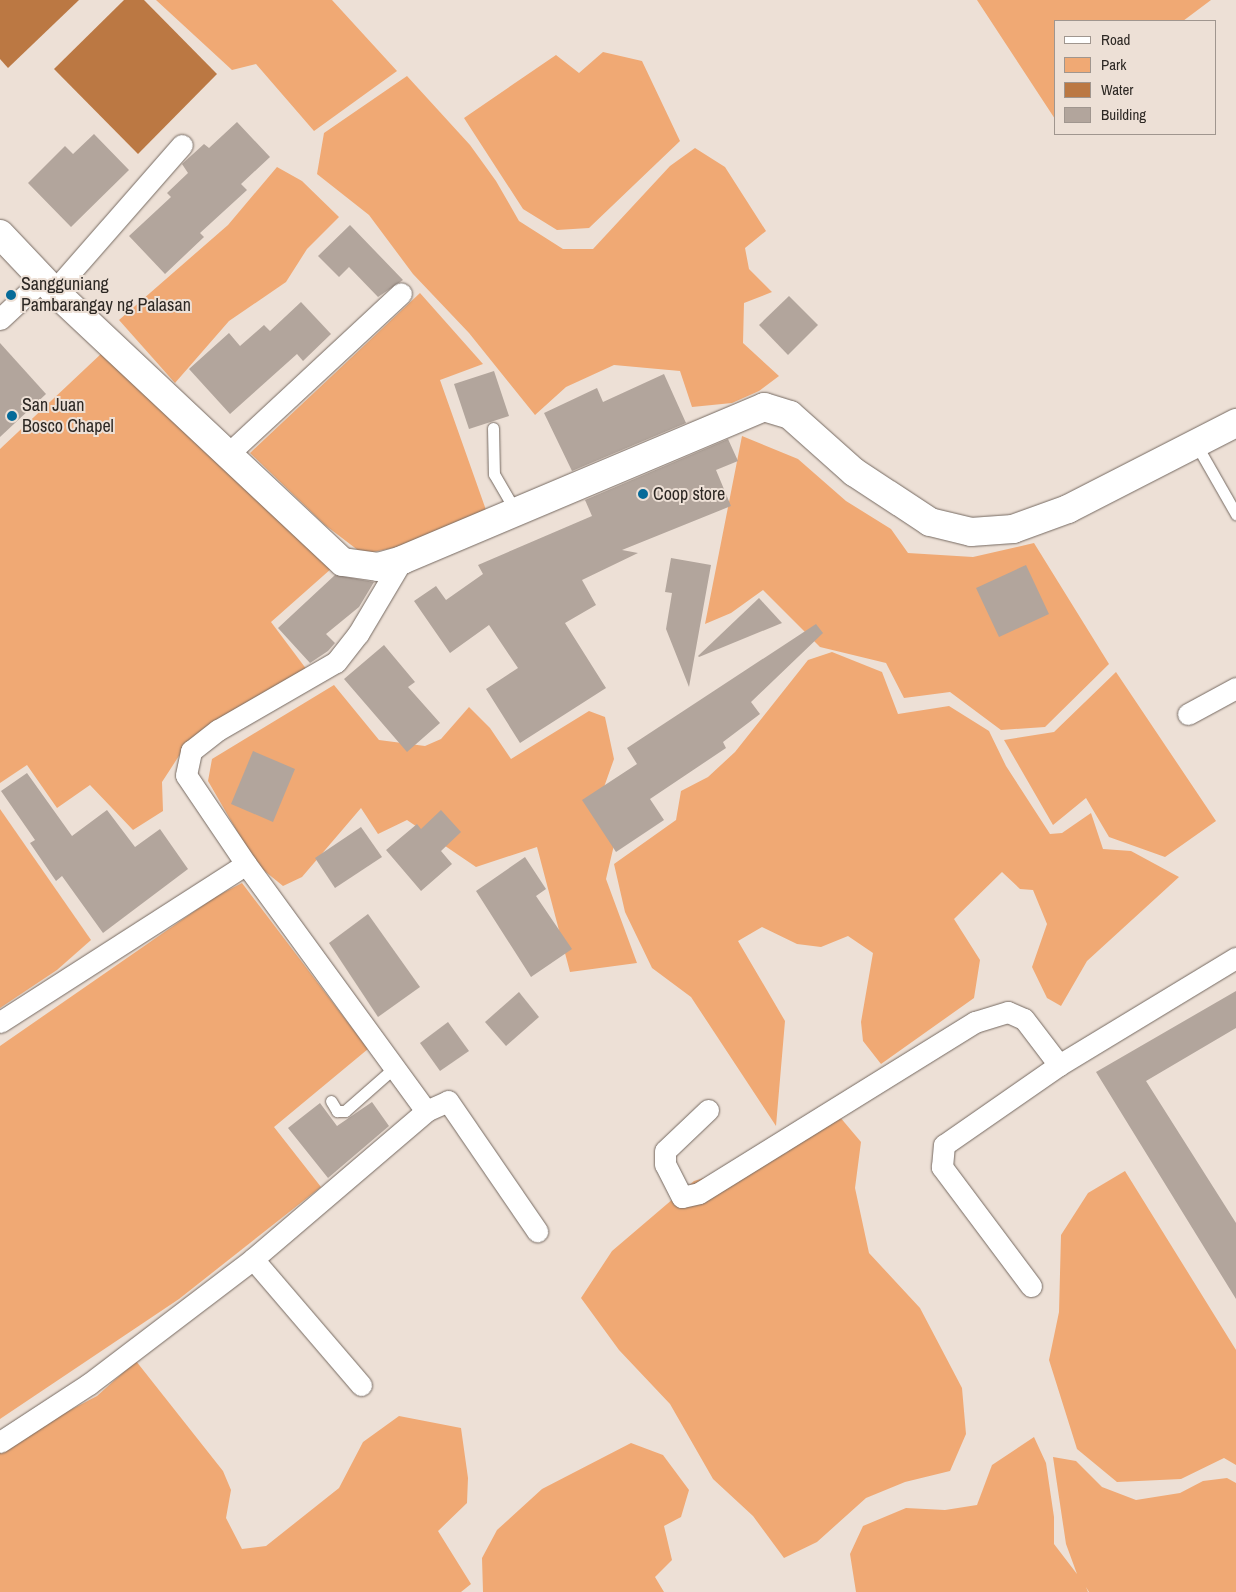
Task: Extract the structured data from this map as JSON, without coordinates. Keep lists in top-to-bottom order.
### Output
{
  "places": ["Sangguniang Pambarangay ng Palasan", "San Juan Bosco Chapel", "Coop store"],
  "legend": [
    "Road",
    "Park",
    "Water",
    "Building"
  ]
}
